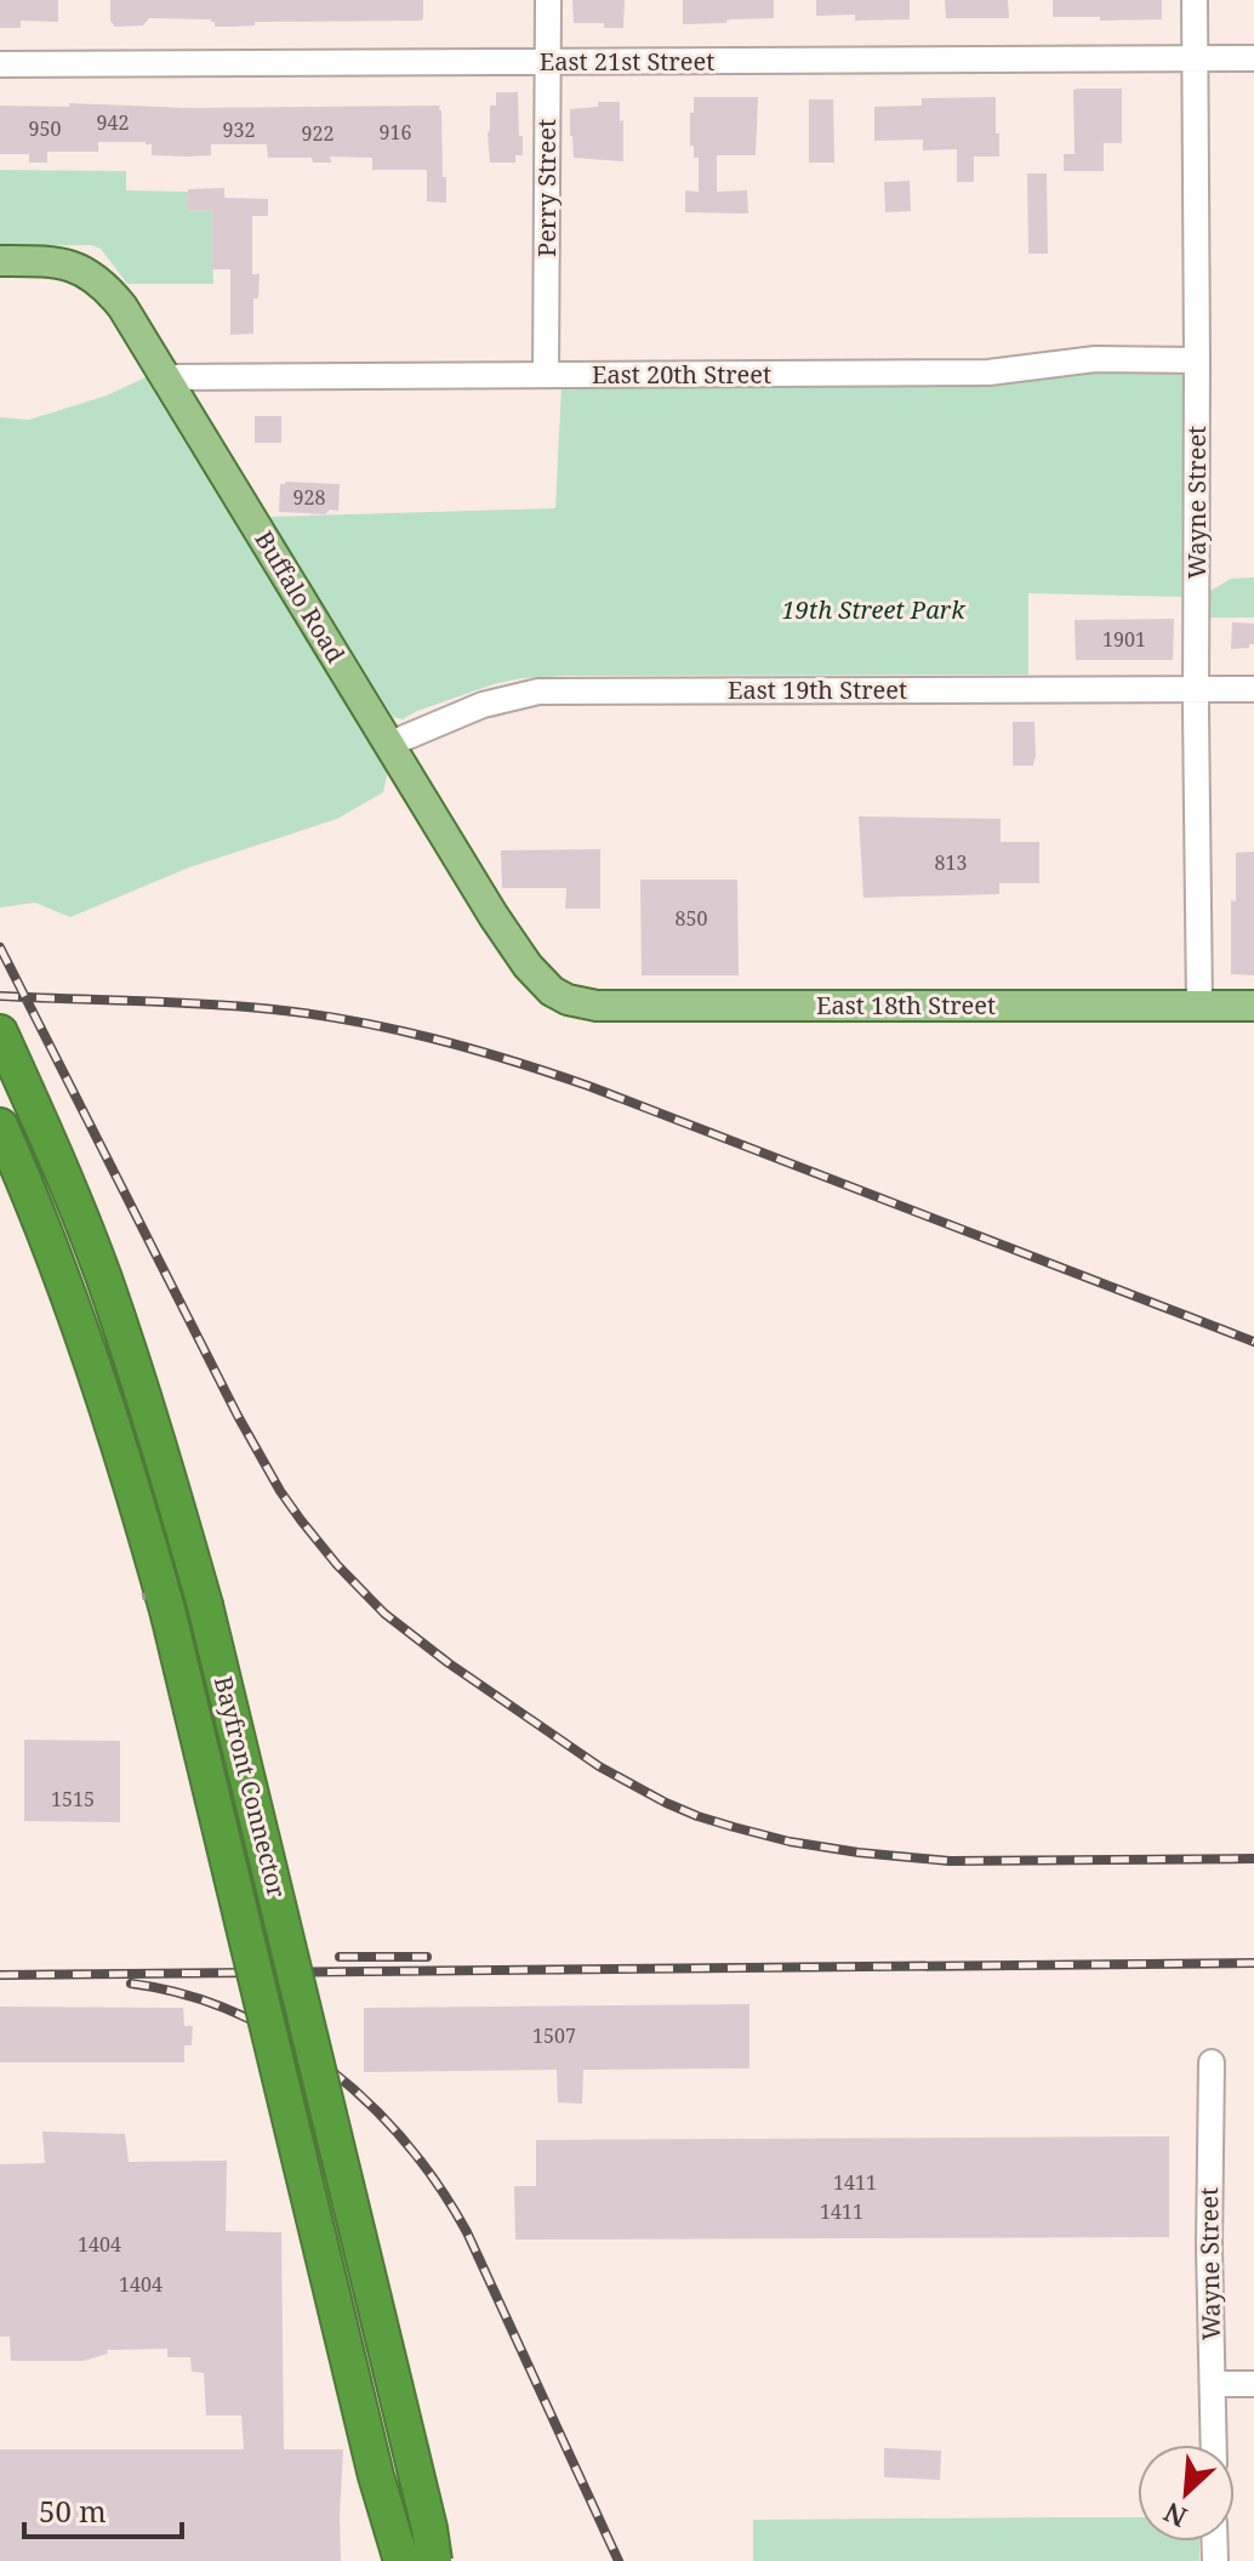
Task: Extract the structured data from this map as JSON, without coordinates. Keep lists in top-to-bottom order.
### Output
{
  "streets": {
    "highway": ["Bayfront Connector"],
    "main road": ["Buffalo Road", "East 18th Street"],
    "street": [
      "East 21st Street",
      "Perry Street",
      "East 20th Street",
      "Wayne Street",
      "East 19th Street"
    ]
  },
  "crossings": [
    ["East 21st Street", "Perry Street"],
    ["East 21st Street", "Wayne Street"],
    ["Perry Street", "East 20th Street"],
    ["East 20th Street", "Wayne Street"],
    ["East 20th Street", "Buffalo Road"],
    ["Wayne Street", "East 19th Street"],
    ["Wayne Street", "East 18th Street"],
    ["Buffalo Road", "East 19th Street"],
    ["Buffalo Road", "East 18th Street"]
  ],
  "parks": ["19th Street Park"],
  "house_numbers": [
    "942",
    "950",
    "932",
    "916",
    "922",
    "928",
    "1901",
    "813",
    "850",
    "1515",
    "1507",
    "1411",
    "1411",
    "1404",
    "1404"
  ],
  "scale_bar": "50 m",
  "north": "bottom left"
}
